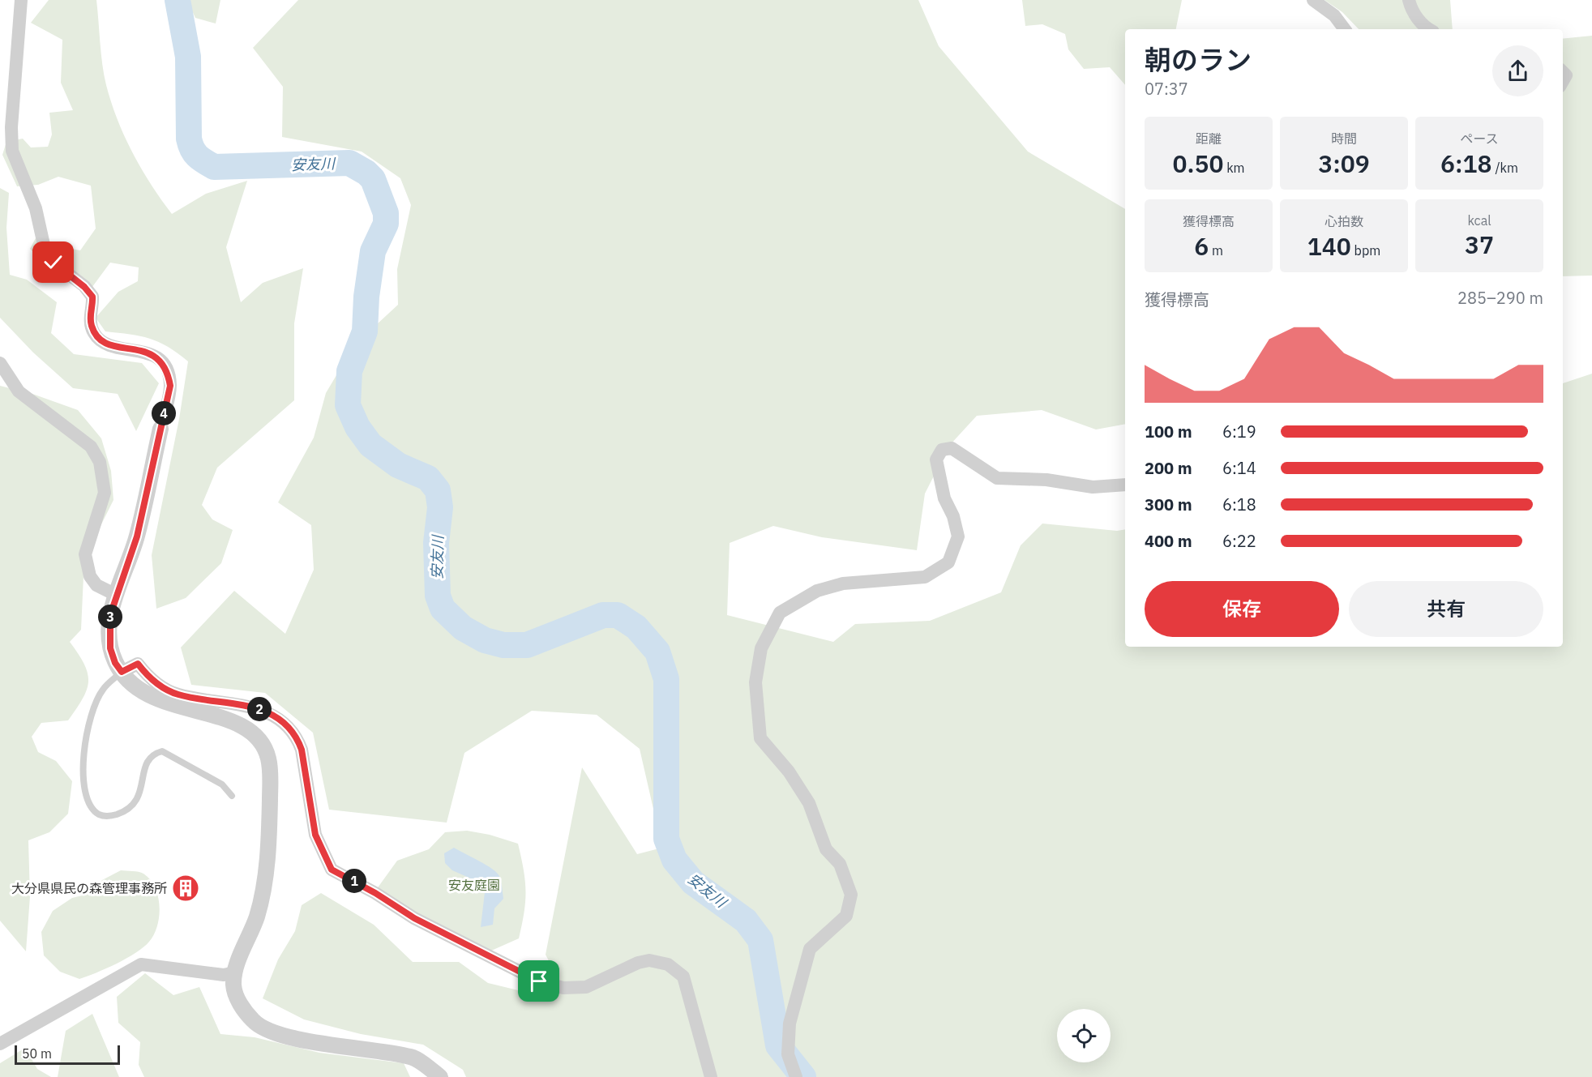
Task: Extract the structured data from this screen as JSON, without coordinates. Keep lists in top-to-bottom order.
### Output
{
  "water": ["安友川"],
  "parks": ["安友庭園"],
  "places": {
    "building": ["大分県県民の森管理事務所"]
  },
  "scale_bar": "50 m",
  "page": {
    "heading": ["朝のラン", "07:37"],
    "stats": [
      ["距離", "0.50 km"],
      ["時間", "3:09"],
      ["ペース", "6:18 /km"],
      ["獲得標高", "6 m"],
      ["心拍数", "140 bpm"],
      ["kcal", "37"]
    ],
    "chart": ["獲得標高", "285–290 m"],
    "pins": [
      "4",
      "3",
      "2",
      "1"
    ],
    "list": [
      {
        "name": "100 m",
        "note": "6:19"
      },
      {
        "name": "200 m",
        "note": "6:14"
      },
      {
        "name": "300 m",
        "note": "6:18"
      },
      {
        "name": "400 m",
        "note": "6:22"
      }
    ],
    "buttons": ["保存", "共有"],
    "scale": "50 m"
  }
}
